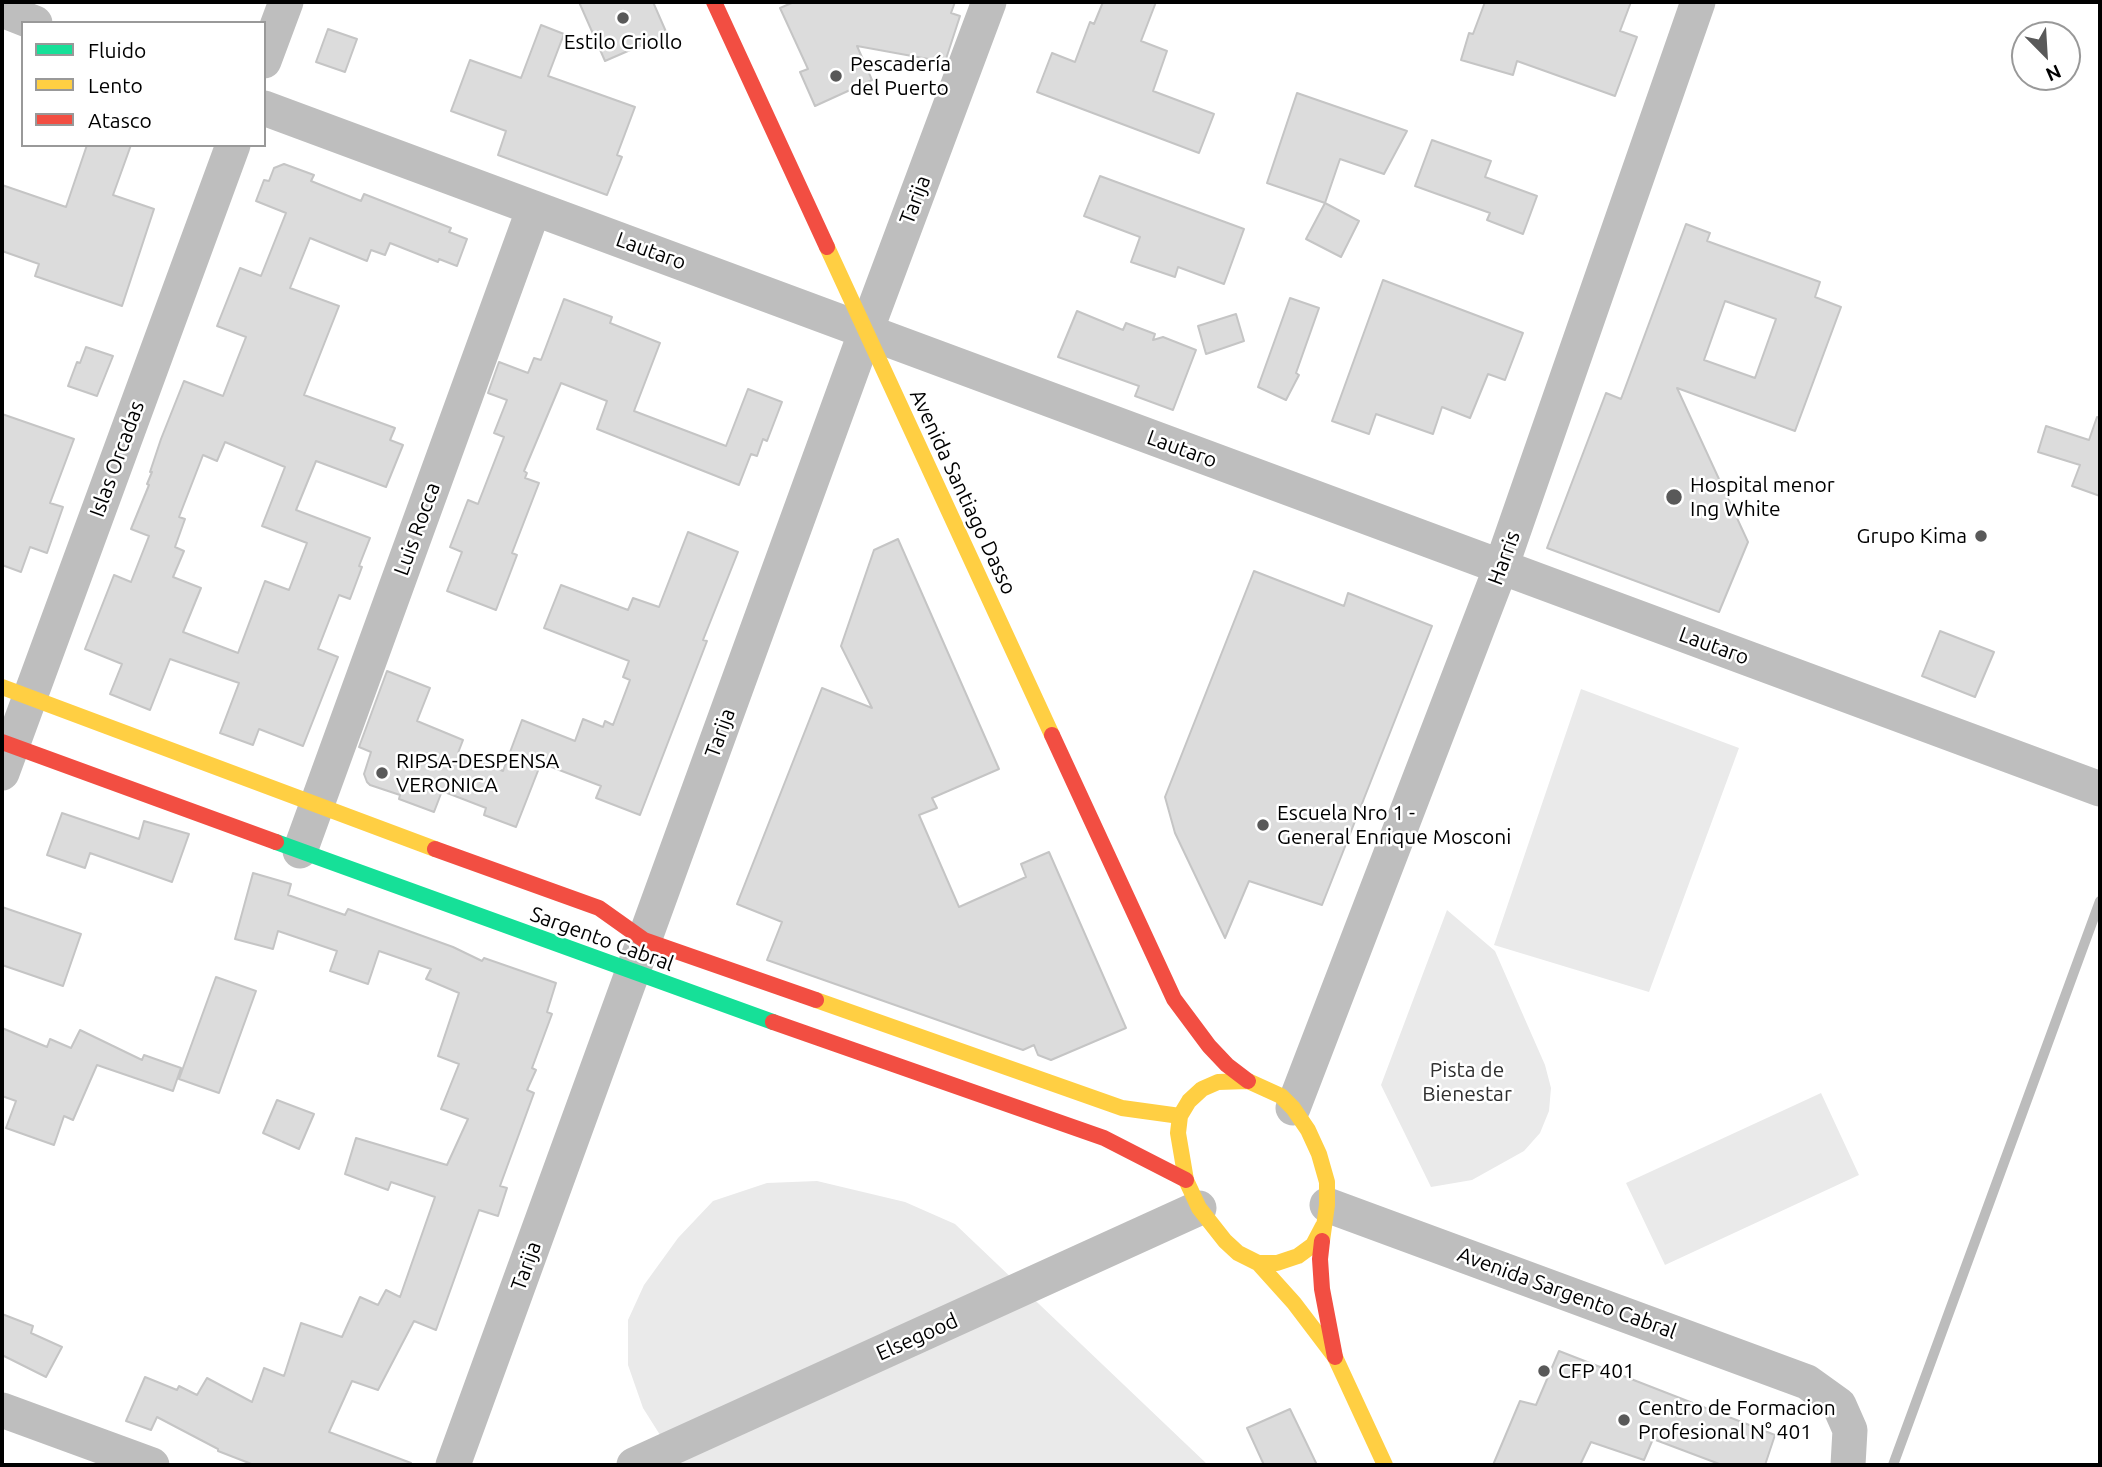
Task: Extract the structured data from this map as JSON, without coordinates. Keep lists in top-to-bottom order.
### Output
{
  "streets": {
    "street": [
      "Tarija",
      "Lautaro",
      "Islas Orcadas",
      "Avenida Santiago Dasso",
      "Luis Rocca",
      "Harris",
      "Sargento Cabral",
      "Avenida Sargento Cabral",
      "Elsegood"
    ]
  },
  "crossings": [
    ["Tarija", "Lautaro"],
    ["Tarija", "Avenida Santiago Dasso"],
    ["Tarija", "Sargento Cabral"],
    ["Lautaro", "Avenida Santiago Dasso"],
    ["Lautaro", "Luis Rocca"],
    ["Lautaro", "Harris"],
    ["Islas Orcadas", "Sargento Cabral"],
    ["Avenida Santiago Dasso", "Harris"],
    ["Avenida Santiago Dasso", "Sargento Cabral"],
    ["Avenida Santiago Dasso", "Avenida Sargento Cabral"],
    ["Avenida Santiago Dasso", "Elsegood"],
    ["Luis Rocca", "Sargento Cabral"],
    ["Harris", "Sargento Cabral"],
    ["Harris", "Avenida Sargento Cabral"],
    ["Harris", "Elsegood"],
    ["Sargento Cabral", "Avenida Sargento Cabral"],
    ["Sargento Cabral", "Elsegood"],
    ["Avenida Sargento Cabral", "Elsegood"]
  ],
  "parks": ["Pista de Bienestar"],
  "places": [
    "Estilo Criollo",
    "Pescadería del Puerto",
    "Hospital menor Ing White",
    "Grupo Kima",
    "RIPSA-DESPENSA VERONICA",
    "Escuela Nro 1 - General Enrique Mosconi",
    "CFP 401",
    "Centro de Formacion Profesional N° 401"
  ],
  "legend": ["Fluido", "Lento", "Atasco"],
  "north": "bottom right"
}
